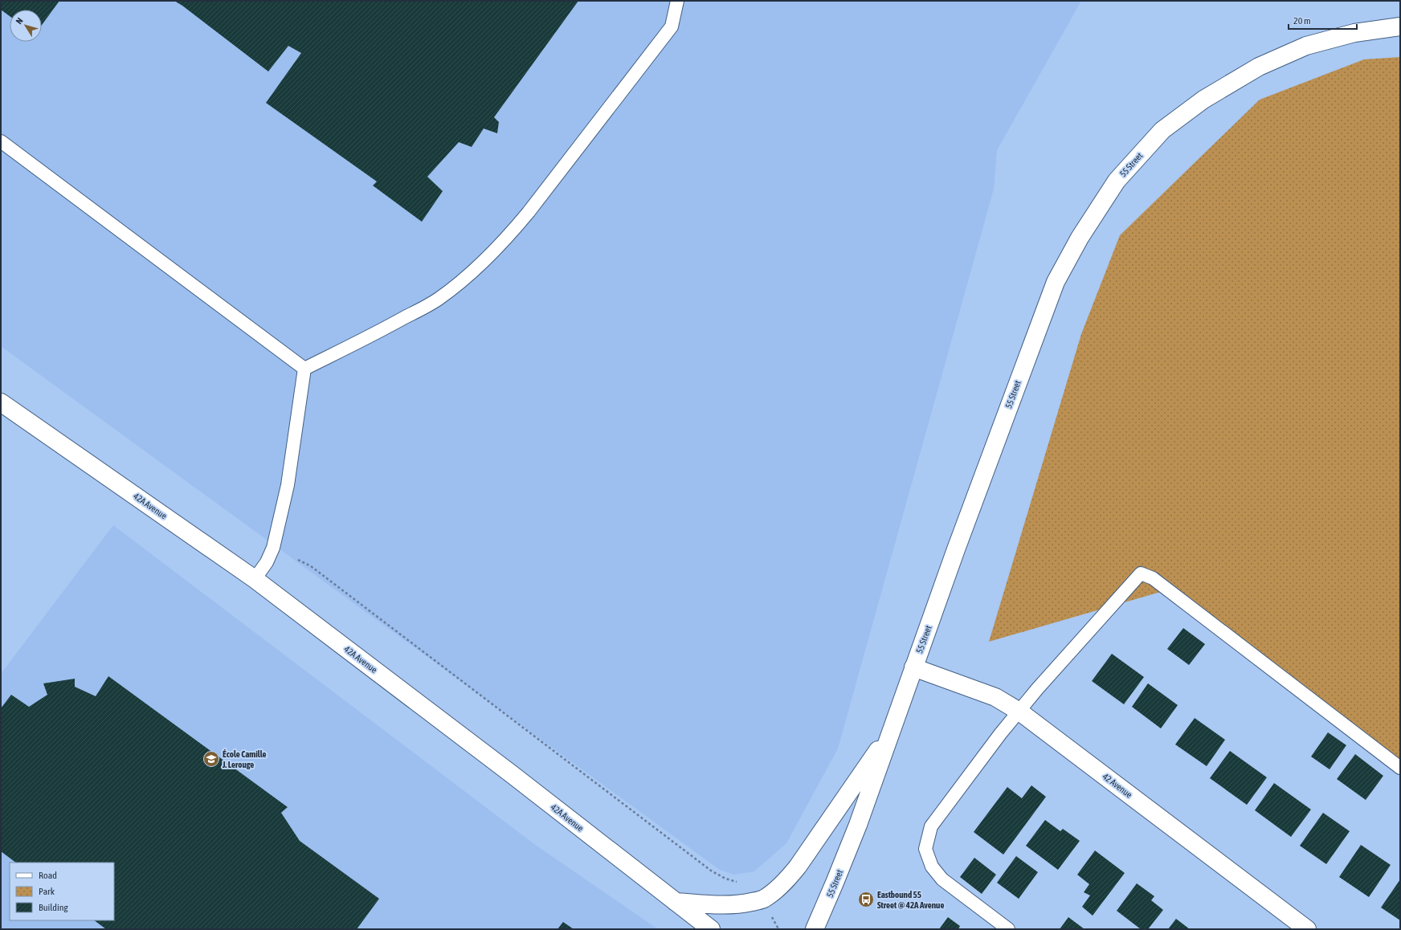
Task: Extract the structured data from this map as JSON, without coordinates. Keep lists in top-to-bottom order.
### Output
{
  "streets": {
    "street": ["55 Street", "42A Avenue", "42 Avenue"]
  },
  "crossings": [
    ["55 Street", "42 Avenue"]
  ],
  "places": {
    "school or university": ["École Camille J. Lerouge"],
    "bus stop": ["Eastbound 55 Street @ 42A Avenue"]
  },
  "legend": ["Road", "Park", "Building"],
  "scale_bar": "20 m",
  "north": "top left"
}
